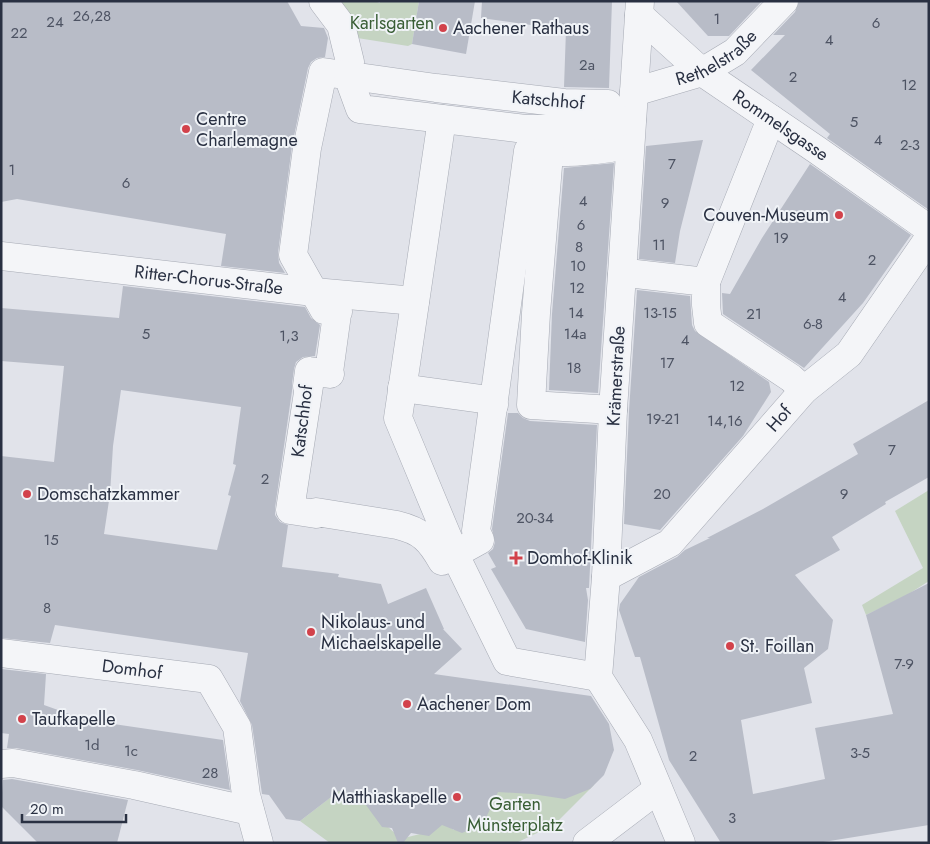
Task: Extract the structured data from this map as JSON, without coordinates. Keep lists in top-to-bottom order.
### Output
{
  "streets": {
    "street": [
      "Rethelstraße",
      "Katschhof",
      "Rommelsgasse",
      "Ritter-Chorus-Straße",
      "Krämerstraße",
      "Hof",
      "Domhof"
    ]
  },
  "crossings": [
    ["Rethelstraße", "Rommelsgasse"],
    ["Rethelstraße", "Krämerstraße"],
    ["Katschhof", "Ritter-Chorus-Straße"],
    ["Katschhof", "Krämerstraße"],
    ["Rommelsgasse", "Krämerstraße"],
    ["Krämerstraße", "Hof"]
  ],
  "parks": ["Karlsgarten", "Garten Münsterplatz"],
  "places": {
    "other": [
      "Aachener Rathaus",
      "Centre Charlemagne",
      "Couven-Museum",
      "Domschatzkammer",
      "Nikolaus- und Michaelskapelle",
      "St. Foillan",
      "Aachener Dom",
      "Taufkapelle",
      "Matthiaskapelle"
    ],
    "health": ["Domhof-Klinik"]
  },
  "house_numbers": [
    "26,28",
    "1",
    "24",
    "6",
    "22",
    "4",
    "2a",
    "2",
    "12",
    "5",
    "4",
    "2-3",
    "7",
    "1",
    "6",
    "4",
    "9",
    "6",
    "19",
    "11",
    "8",
    "2",
    "10",
    "12",
    "4",
    "14",
    "13-15",
    "21",
    "6-8",
    "5",
    "14a",
    "1,3",
    "4",
    "17",
    "18",
    "12",
    "19-21",
    "14,16",
    "7",
    "2",
    "20",
    "9",
    "20-34",
    "15",
    "8",
    "7-9",
    "1d",
    "1c",
    "3-5",
    "2",
    "28",
    "3"
  ],
  "scale_bar": "20 m"
}
